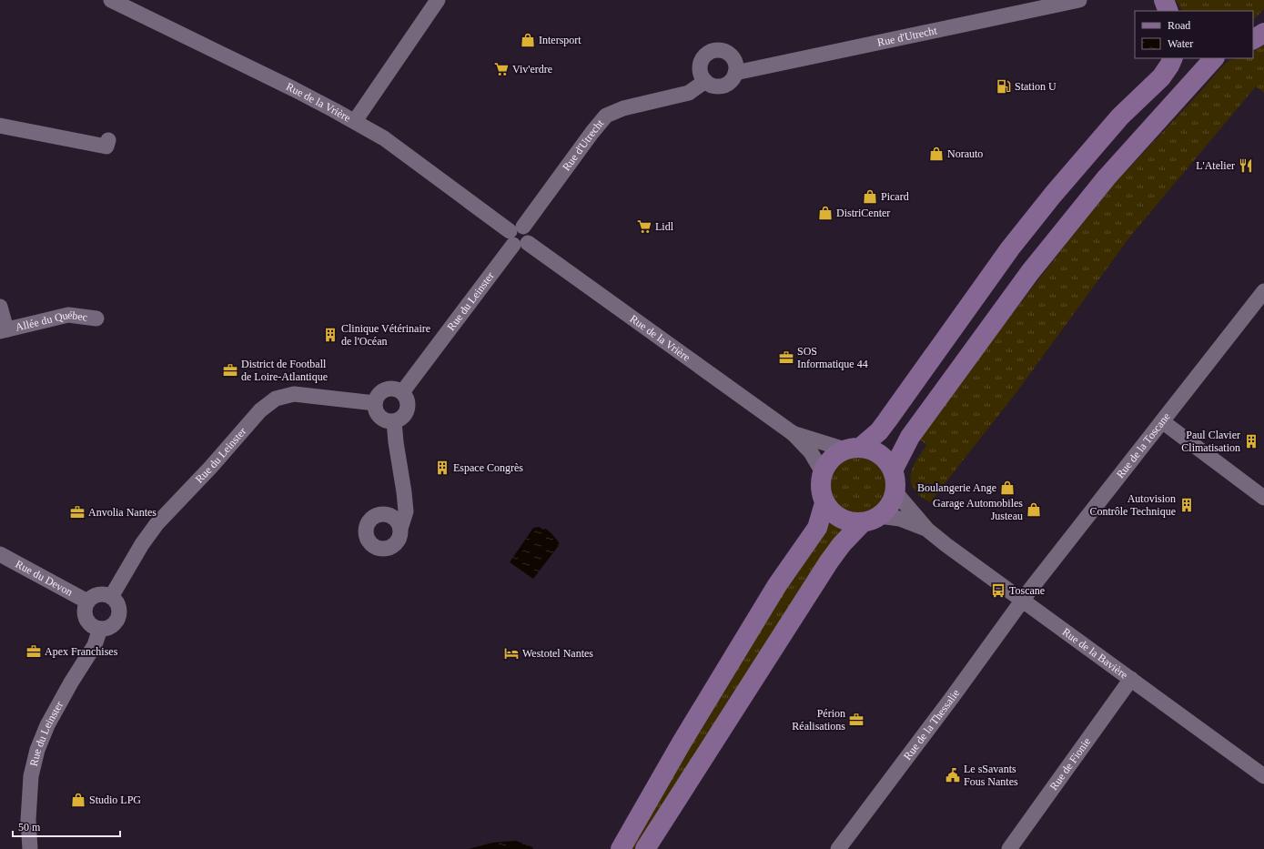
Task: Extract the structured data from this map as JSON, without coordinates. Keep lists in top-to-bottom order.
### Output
{
  "streets": {
    "street": [
      "Rue d'Utrecht",
      "Rue de la Vrière",
      "Rue du Leinster",
      "Allée du Québec",
      "Rue de la Toscane",
      "Rue du Devon",
      "Rue de la Bavière",
      "Rue de la Thessalie",
      "Rue de Fionie"
    ]
  },
  "crossings": [
    ["Rue d'Utrecht", "Rue de la Vrière"],
    ["Rue d'Utrecht", "Rue du Leinster"],
    ["Rue de la Vrière", "Rue du Leinster"],
    ["Rue de la Vrière", "Rue de la Bavière"],
    ["Rue du Leinster", "Rue du Devon"],
    ["Rue de la Toscane", "Rue de la Bavière"],
    ["Rue de la Toscane", "Rue de la Thessalie"],
    ["Rue de la Bavière", "Rue de la Thessalie"],
    ["Rue de la Bavière", "Rue de Fionie"]
  ],
  "places": {
    "shop": [
      "Intersport",
      "Norauto",
      "Picard",
      "DistriCenter",
      "Boulangerie Ange",
      "Garage Automobiles Justeau",
      "Studio LPG"
    ],
    "supermarket": ["Viv'erdre", "Lidl"],
    "fuel station": ["Station U"],
    "restaurant": ["L'Atelier"],
    "building": [
      "Clinique Vétérinaire de l'Océan",
      "Paul Clavier Climatisation",
      "Espace Congrès",
      "Autovision Contrôle Technique"
    ],
    "office": [
      "SOS Informatique 44",
      "District de Football de Loire-Atlantique",
      "Anvolia Nantes",
      "Apex Franchises",
      "Périon Réalisations"
    ],
    "bus stop": ["Toscane"],
    "hotel": ["Westotel Nantes"],
    "public building": ["Le sSavants Fous Nantes"]
  },
  "legend": ["Road", "Water"],
  "scale_bar": "50 m"
}
